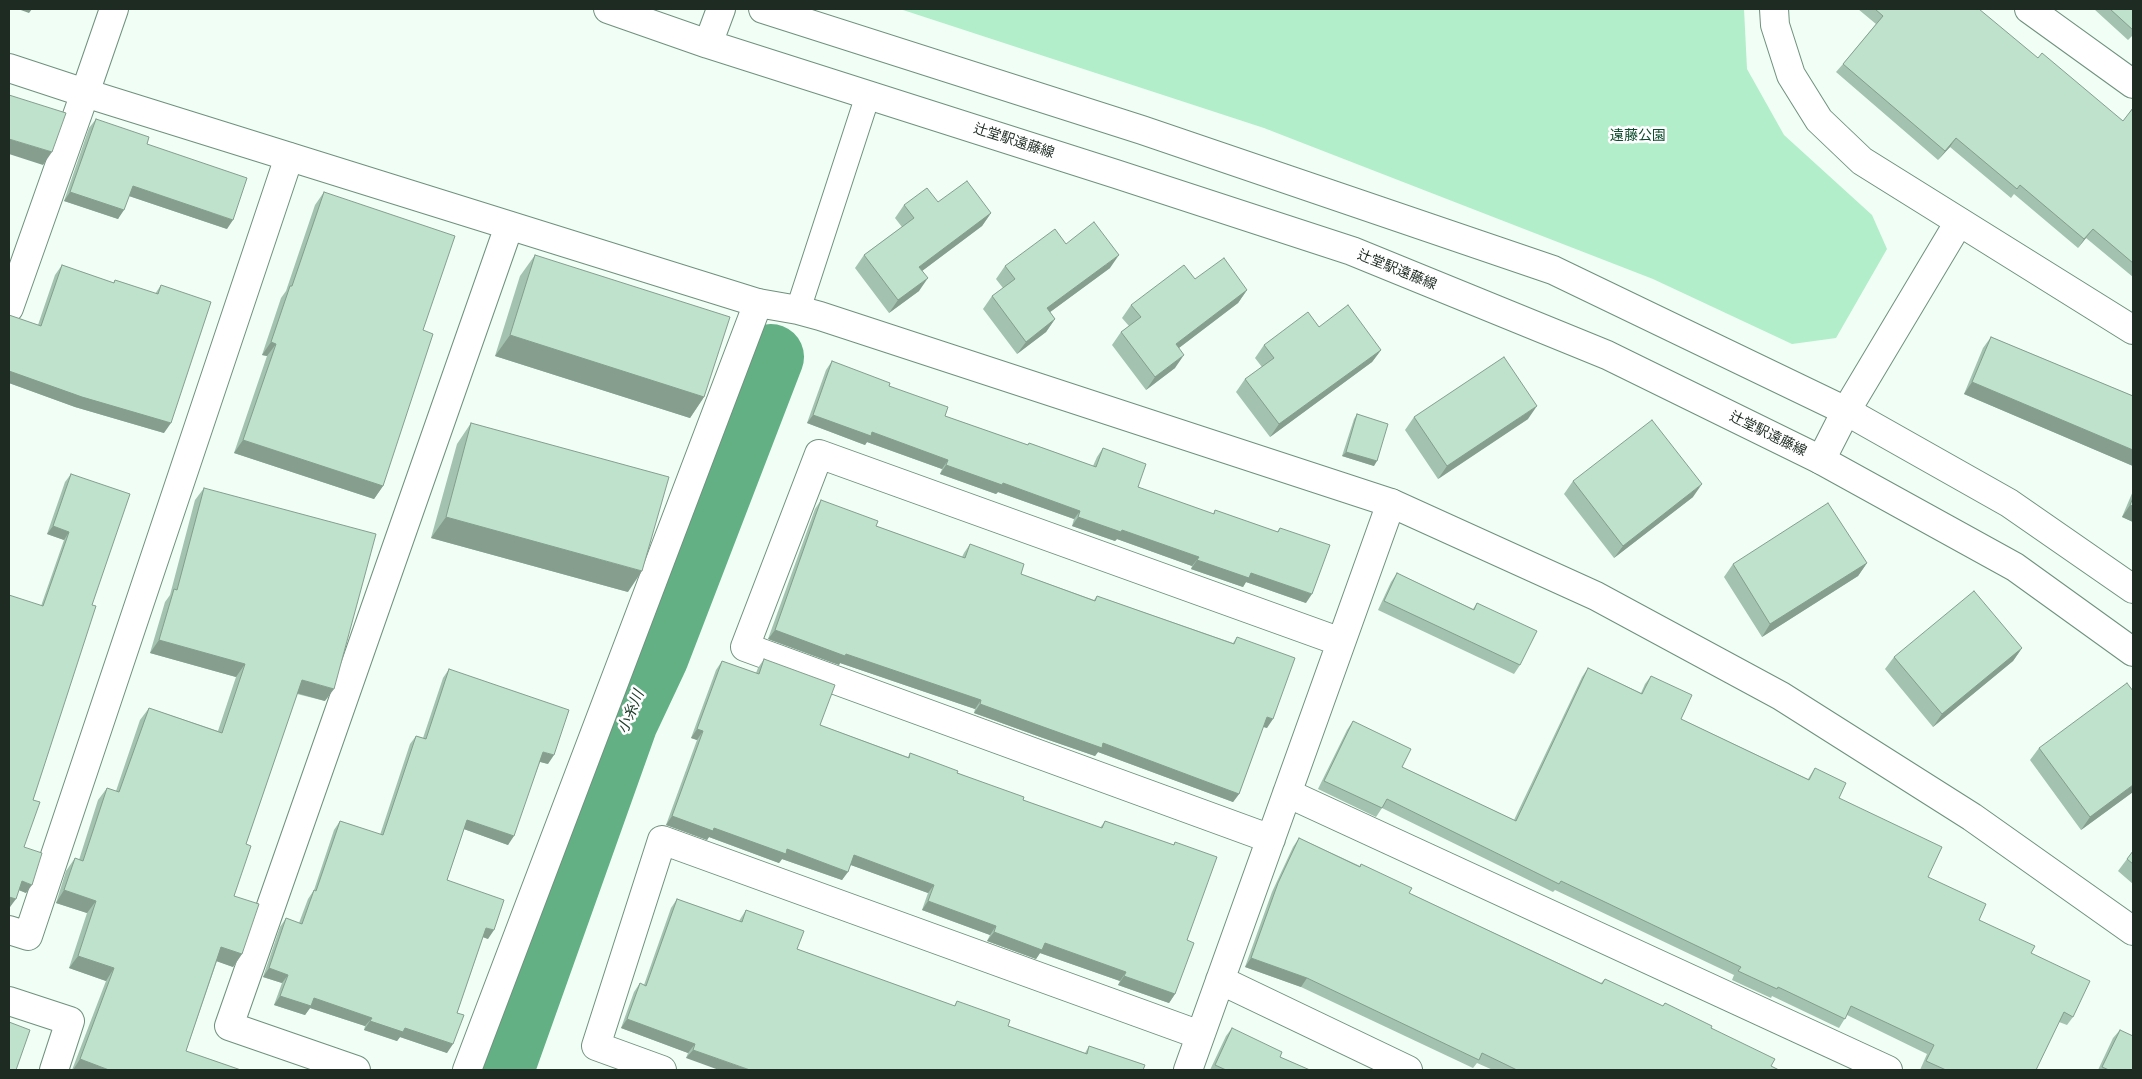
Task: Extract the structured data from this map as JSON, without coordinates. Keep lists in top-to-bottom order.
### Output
{
  "streets": {
    "street": ["辻堂駅遠藤線"]
  },
  "water": ["小糸川"],
  "parks": ["遠藤公園"]
}
